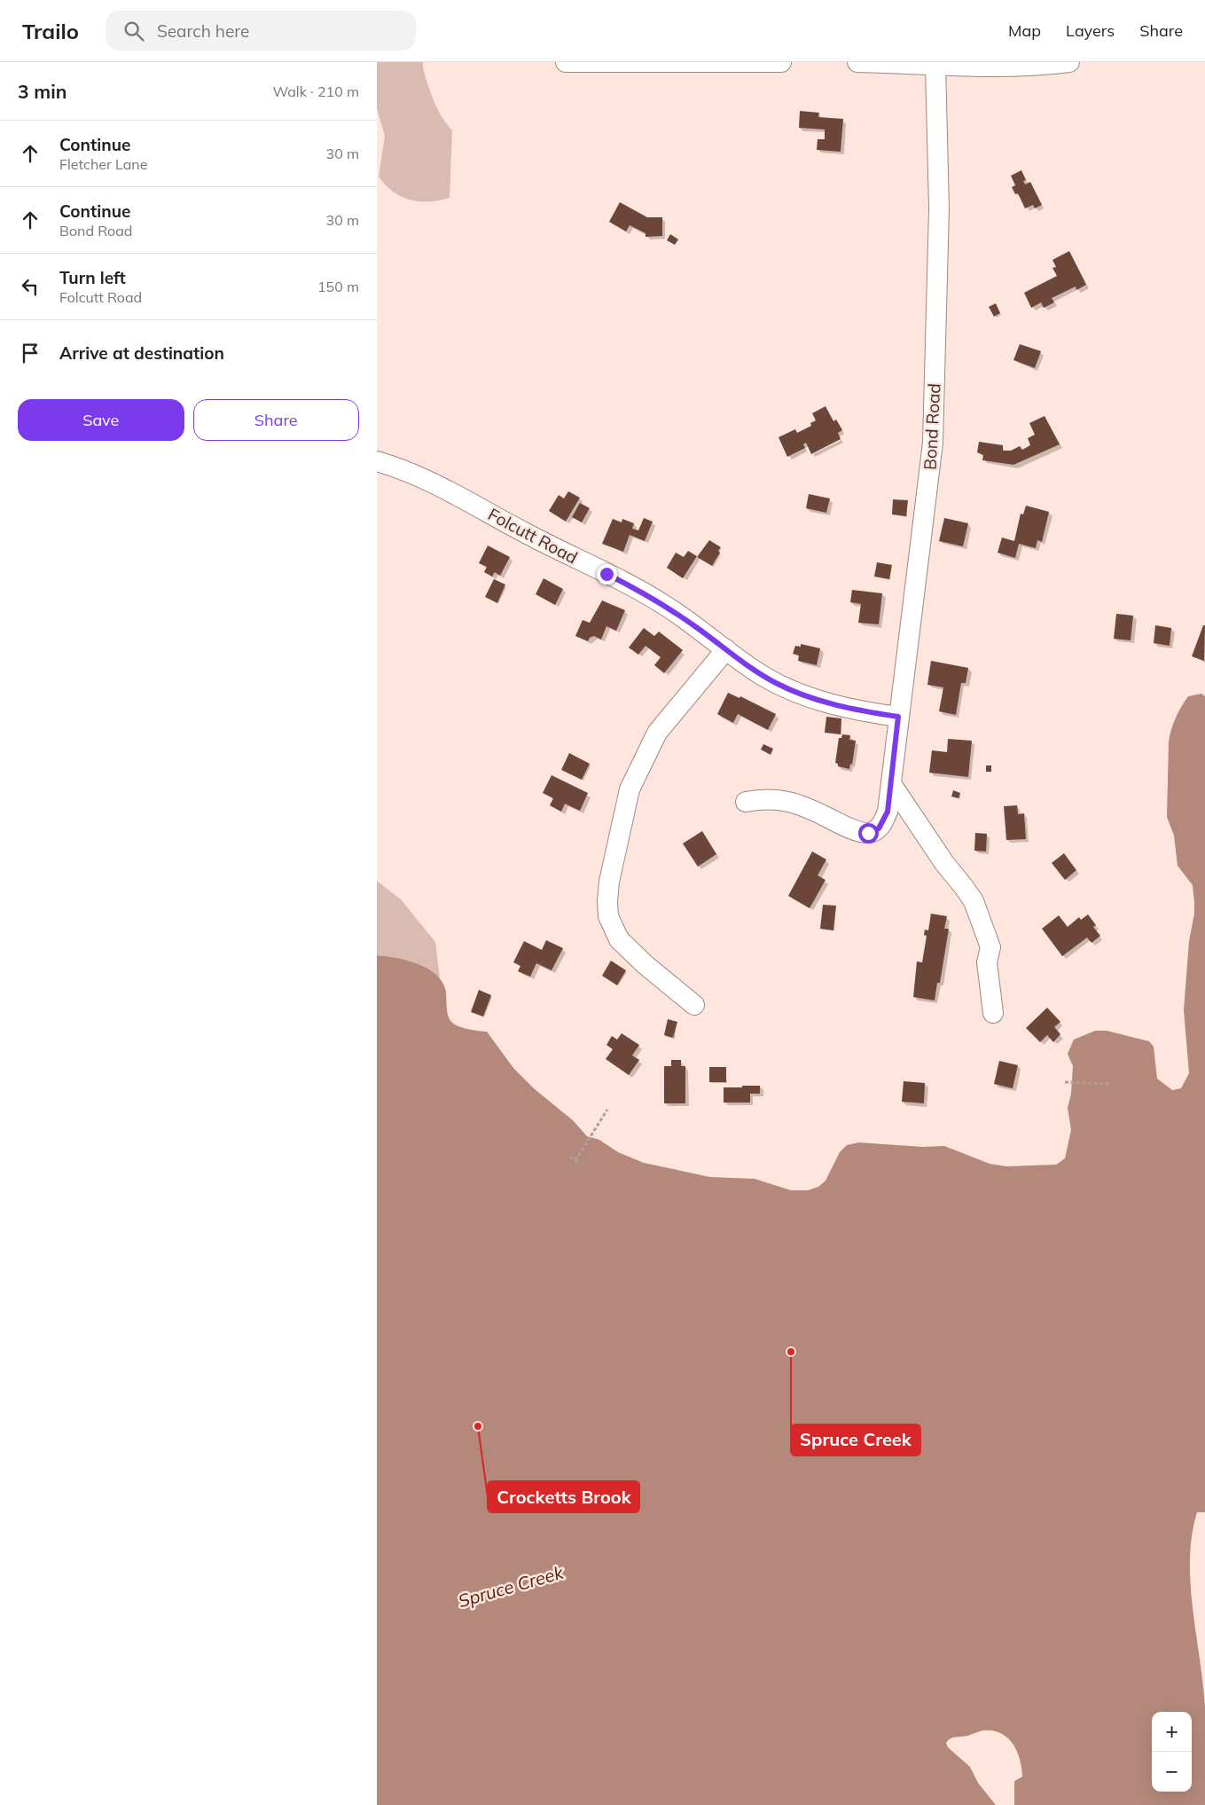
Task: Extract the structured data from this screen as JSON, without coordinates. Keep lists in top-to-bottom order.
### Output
{
  "streets": {
    "street": ["Bond Road", "Folcutt Road"]
  },
  "crossings": [
    ["Bond Road", "Folcutt Road"]
  ],
  "water": ["Spruce Creek"],
  "places": ["Spruce Creek", "Crocketts Brook"],
  "page": {
    "header": "Trailo",
    "search": "Search here",
    "nav": ["Map", "Layers", "Share"],
    "heading": ["3 min", "Walk · 210 m"],
    "list": [
      ["Continue", "Fletcher Lane", "30 m"],
      ["Continue", "Bond Road", "30 m"],
      ["Turn left", "Folcutt Road", "150 m"],
      "Arrive at destination"
    ],
    "buttons": ["Save", "Share"],
    "map_buttons": ["+", "−"]
  }
}
